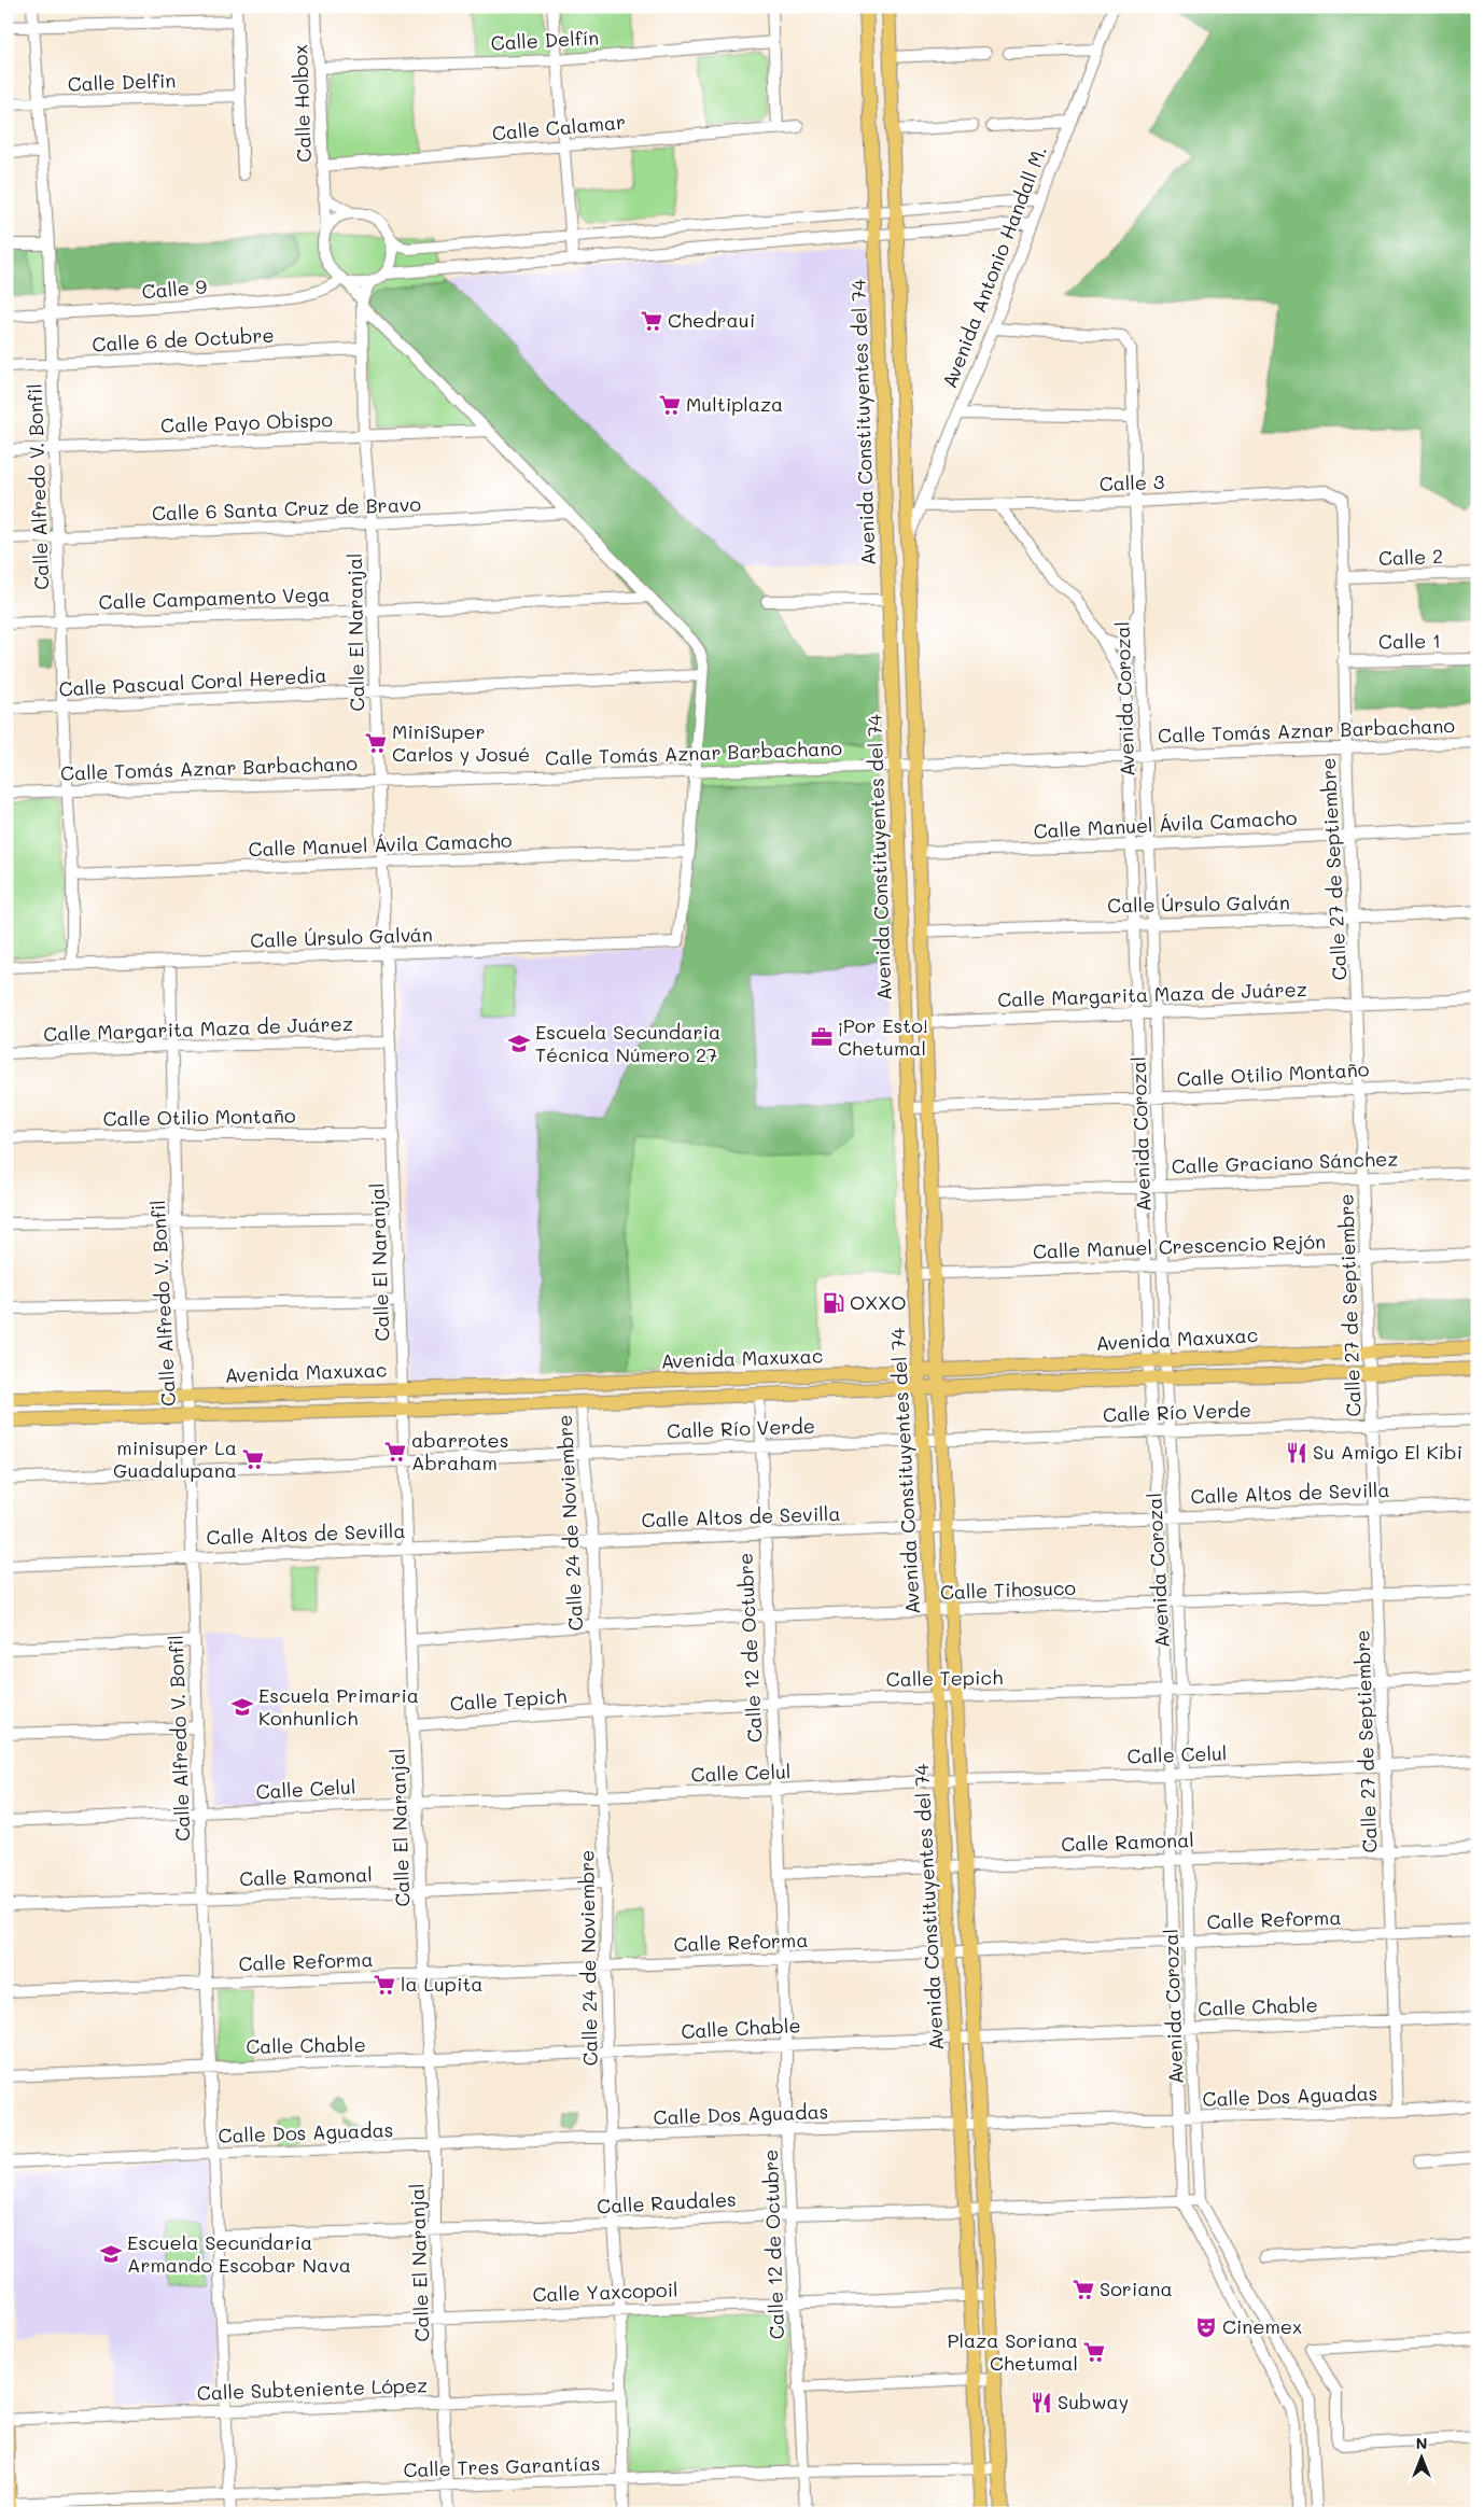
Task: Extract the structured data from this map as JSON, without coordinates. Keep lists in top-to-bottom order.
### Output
{
  "streets": {
    "main road": ["Avenida Constituyentes del 74", "Avenida Maxuxac"],
    "street": [
      "Calle Delfín",
      "Calle Delfin",
      "Calle Holbox",
      "Calle Calamar",
      "Avenida Antonio Handall M.",
      "Calle 9",
      "Calle 6 de Octubre",
      "Calle Payo Obispo",
      "Calle 3",
      "Calle Alfredo V. Bonfil",
      "Calle 6 Santa Cruz de Bravo",
      "Calle 2",
      "Calle Campamento Vega",
      "Calle El Naranjal",
      "Calle 1",
      "Calle Pascual Coral Heredia",
      "Avenida Corozal",
      "Calle Tomás Aznar Barbachano",
      "Calle Manuel Ávila Camacho",
      "Calle 27 de Septiembre",
      "Calle Úrsulo Galván",
      "Calle Margarita Maza de Juárez",
      "Calle Otilio Montaño",
      "Calle Graciano Sánchez",
      "Calle Manuel Crescencio Rejón",
      "Calle Río Verde",
      "Calle Altos de Sevilla",
      "Calle 24 de Noviembre",
      "Calle Tihosuco",
      "Calle 12 de Octubre",
      "Calle Tepich",
      "Calle Celul",
      "Calle Ramonal",
      "Calle Reforma",
      "Calle Chable",
      "Calle Dos Aguadas",
      "Calle Raudales",
      "Calle Yaxcopoil",
      "Calle Subteniente López",
      "Calle Tres Garantías"
    ]
  },
  "crossings": [
    ["Calle Delfín", "Calle Holbox"],
    ["Calle Delfin", "Calle Alfredo V. Bonfil"],
    ["Calle Holbox", "Calle Calamar"],
    ["Calle Holbox", "Calle 9"],
    ["Avenida Antonio Handall M.", "Avenida Constituyentes del 74"],
    ["Avenida Antonio Handall M.", "Calle 3"],
    ["Avenida Antonio Handall M.", "Avenida Corozal"],
    ["Calle 9", "Calle Alfredo V. Bonfil"],
    ["Calle 6 de Octubre", "Calle Alfredo V. Bonfil"],
    ["Calle 6 de Octubre", "Calle El Naranjal"],
    ["Avenida Constituyentes del 74", "Calle Tomás Aznar Barbachano"],
    ["Avenida Constituyentes del 74", "Calle Manuel Ávila Camacho"],
    ["Avenida Constituyentes del 74", "Calle Úrsulo Galván"],
    ["Avenida Constituyentes del 74", "Calle Margarita Maza de Juárez"],
    ["Avenida Constituyentes del 74", "Calle Otilio Montaño"],
    ["Avenida Constituyentes del 74", "Calle Graciano Sánchez"],
    ["Avenida Constituyentes del 74", "Calle Manuel Crescencio Rejón"],
    ["Avenida Constituyentes del 74", "Avenida Maxuxac"],
    ["Avenida Constituyentes del 74", "Calle Río Verde"],
    ["Avenida Constituyentes del 74", "Calle Altos de Sevilla"],
    ["Avenida Constituyentes del 74", "Calle Tihosuco"],
    ["Avenida Constituyentes del 74", "Calle Tepich"],
    ["Avenida Constituyentes del 74", "Calle Celul"],
    ["Avenida Constituyentes del 74", "Calle Ramonal"],
    ["Avenida Constituyentes del 74", "Calle Reforma"],
    ["Avenida Constituyentes del 74", "Calle Chable"],
    ["Avenida Constituyentes del 74", "Calle Dos Aguadas"],
    ["Avenida Constituyentes del 74", "Calle Raudales"],
    ["Avenida Constituyentes del 74", "Calle Yaxcopoil"],
    ["Avenida Constituyentes del 74", "Calle Tres Garantías"],
    ["Calle Payo Obispo", "Calle Alfredo V. Bonfil"],
    ["Calle Payo Obispo", "Calle El Naranjal"],
    ["Calle 3", "Avenida Corozal"],
    ["Calle 3", "Calle 27 de Septiembre"],
    ["Calle Alfredo V. Bonfil", "Calle 6 Santa Cruz de Bravo"],
    ["Calle Alfredo V. Bonfil", "Calle Campamento Vega"],
    ["Calle Alfredo V. Bonfil", "Calle Pascual Coral Heredia"],
    ["Calle Alfredo V. Bonfil", "Calle Tomás Aznar Barbachano"],
    ["Calle Alfredo V. Bonfil", "Calle Manuel Ávila Camacho"],
    ["Calle Alfredo V. Bonfil", "Calle Úrsulo Galván"],
    ["Calle Alfredo V. Bonfil", "Calle Margarita Maza de Juárez"],
    ["Calle Alfredo V. Bonfil", "Calle Otilio Montaño"],
    ["Calle Alfredo V. Bonfil", "Avenida Maxuxac"],
    ["Calle Alfredo V. Bonfil", "Calle Río Verde"],
    ["Calle Alfredo V. Bonfil", "Calle Altos de Sevilla"],
    ["Calle Alfredo V. Bonfil", "Calle Celul"],
    ["Calle Alfredo V. Bonfil", "Calle Ramonal"],
    ["Calle Alfredo V. Bonfil", "Calle Reforma"],
    ["Calle Alfredo V. Bonfil", "Calle Chable"],
    ["Calle Alfredo V. Bonfil", "Calle Dos Aguadas"],
    ["Calle Alfredo V. Bonfil", "Calle Raudales"],
    ["Calle Alfredo V. Bonfil", "Calle Yaxcopoil"],
    ["Calle Alfredo V. Bonfil", "Calle Subteniente López"],
    ["Calle Alfredo V. Bonfil", "Calle Tres Garantías"],
    ["Calle 6 Santa Cruz de Bravo", "Calle El Naranjal"],
    ["Calle 2", "Calle 27 de Septiembre"],
    ["Calle Campamento Vega", "Calle El Naranjal"],
    ["Calle El Naranjal", "Calle Pascual Coral Heredia"],
    ["Calle El Naranjal", "Calle Tomás Aznar Barbachano"],
    ["Calle El Naranjal", "Calle Manuel Ávila Camacho"],
    ["Calle El Naranjal", "Calle Úrsulo Galván"],
    ["Calle El Naranjal", "Calle Margarita Maza de Juárez"],
    ["Calle El Naranjal", "Calle Otilio Montaño"],
    ["Calle El Naranjal", "Avenida Maxuxac"],
    ["Calle El Naranjal", "Calle Río Verde"],
    ["Calle El Naranjal", "Calle Altos de Sevilla"],
    ["Calle El Naranjal", "Calle Tihosuco"],
    ["Calle El Naranjal", "Calle Tepich"],
    ["Calle El Naranjal", "Calle Celul"],
    ["Calle El Naranjal", "Calle Ramonal"],
    ["Calle El Naranjal", "Calle Reforma"],
    ["Calle El Naranjal", "Calle Chable"],
    ["Calle El Naranjal", "Calle Dos Aguadas"],
    ["Calle El Naranjal", "Calle Raudales"],
    ["Calle El Naranjal", "Calle Yaxcopoil"],
    ["Calle El Naranjal", "Calle Subteniente López"],
    ["Calle El Naranjal", "Calle Tres Garantías"],
    ["Calle 1", "Calle 27 de Septiembre"],
    ["Avenida Corozal", "Calle Tomás Aznar Barbachano"],
    ["Avenida Corozal", "Calle Manuel Ávila Camacho"],
    ["Avenida Corozal", "Calle Úrsulo Galván"],
    ["Avenida Corozal", "Calle Margarita Maza de Juárez"],
    ["Avenida Corozal", "Calle Otilio Montaño"],
    ["Avenida Corozal", "Calle Graciano Sánchez"],
    ["Avenida Corozal", "Calle Manuel Crescencio Rejón"],
    ["Avenida Corozal", "Avenida Maxuxac"],
    ["Avenida Corozal", "Calle Río Verde"],
    ["Avenida Corozal", "Calle Altos de Sevilla"],
    ["Avenida Corozal", "Calle Tihosuco"],
    ["Avenida Corozal", "Calle Tepich"],
    ["Avenida Corozal", "Calle Celul"],
    ["Avenida Corozal", "Calle Ramonal"],
    ["Avenida Corozal", "Calle Reforma"],
    ["Avenida Corozal", "Calle Chable"],
    ["Avenida Corozal", "Calle Dos Aguadas"],
    ["Avenida Corozal", "Calle Raudales"],
    ["Calle Tomás Aznar Barbachano", "Calle 27 de Septiembre"],
    ["Calle Manuel Ávila Camacho", "Calle 27 de Septiembre"],
    ["Calle Manuel Ávila Camacho", "Calle Úrsulo Galván"],
    ["Calle 27 de Septiembre", "Calle Úrsulo Galván"],
    ["Calle 27 de Septiembre", "Calle Margarita Maza de Juárez"],
    ["Calle 27 de Septiembre", "Calle Otilio Montaño"],
    ["Calle 27 de Septiembre", "Calle Graciano Sánchez"],
    ["Calle 27 de Septiembre", "Calle Manuel Crescencio Rejón"],
    ["Calle 27 de Septiembre", "Avenida Maxuxac"],
    ["Calle 27 de Septiembre", "Calle Río Verde"],
    ["Calle 27 de Septiembre", "Calle Altos de Sevilla"],
    ["Calle 27 de Septiembre", "Calle Tihosuco"],
    ["Calle 27 de Septiembre", "Calle Tepich"],
    ["Calle 27 de Septiembre", "Calle Celul"],
    ["Calle 27 de Septiembre", "Calle Ramonal"],
    ["Calle 27 de Septiembre", "Calle Reforma"],
    ["Calle 27 de Septiembre", "Calle Chable"],
    ["Calle 27 de Septiembre", "Calle Dos Aguadas"],
    ["Avenida Maxuxac", "Calle 24 de Noviembre"],
    ["Avenida Maxuxac", "Calle 12 de Octubre"],
    ["Calle Río Verde", "Calle 24 de Noviembre"],
    ["Calle Río Verde", "Calle 12 de Octubre"],
    ["Calle Altos de Sevilla", "Calle 24 de Noviembre"],
    ["Calle Altos de Sevilla", "Calle 12 de Octubre"],
    ["Calle 24 de Noviembre", "Calle Tihosuco"],
    ["Calle 24 de Noviembre", "Calle Tepich"],
    ["Calle 24 de Noviembre", "Calle Celul"],
    ["Calle 24 de Noviembre", "Calle Ramonal"],
    ["Calle 24 de Noviembre", "Calle Reforma"],
    ["Calle 24 de Noviembre", "Calle Chable"],
    ["Calle 24 de Noviembre", "Calle Dos Aguadas"],
    ["Calle 24 de Noviembre", "Calle Raudales"],
    ["Calle 24 de Noviembre", "Calle Yaxcopoil"],
    ["Calle 24 de Noviembre", "Calle Subteniente López"],
    ["Calle 24 de Noviembre", "Calle Tres Garantías"],
    ["Calle Tihosuco", "Calle 12 de Octubre"],
    ["Calle 12 de Octubre", "Calle Tepich"],
    ["Calle 12 de Octubre", "Calle Celul"],
    ["Calle 12 de Octubre", "Calle Ramonal"],
    ["Calle 12 de Octubre", "Calle Reforma"],
    ["Calle 12 de Octubre", "Calle Chable"],
    ["Calle 12 de Octubre", "Calle Dos Aguadas"],
    ["Calle 12 de Octubre", "Calle Raudales"],
    ["Calle 12 de Octubre", "Calle Yaxcopoil"],
    ["Calle 12 de Octubre", "Calle Tres Garantías"]
  ],
  "places": {
    "supermarket": [
      "Chedraui",
      "Multiplaza",
      "MiniSuper Carlos y Josué",
      "abarrotes Abraham",
      "minisuper La Guadalupana",
      "la Lupita",
      "Soriana",
      "Plaza Soriana Chetumal"
    ],
    "office": ["¡Por Esto! Chetumal"],
    "school or university": ["Escuela Secundaria Técnica Número 27", "Escuela Primaria Konhunlich", "Escuela Secundaria Armando Escobar Nava"],
    "fuel station": ["OXXO"],
    "restaurant": ["Su Amigo El Kibi", "Subway"],
    "theatre": ["Cinemex"]
  },
  "north": "top"
}
